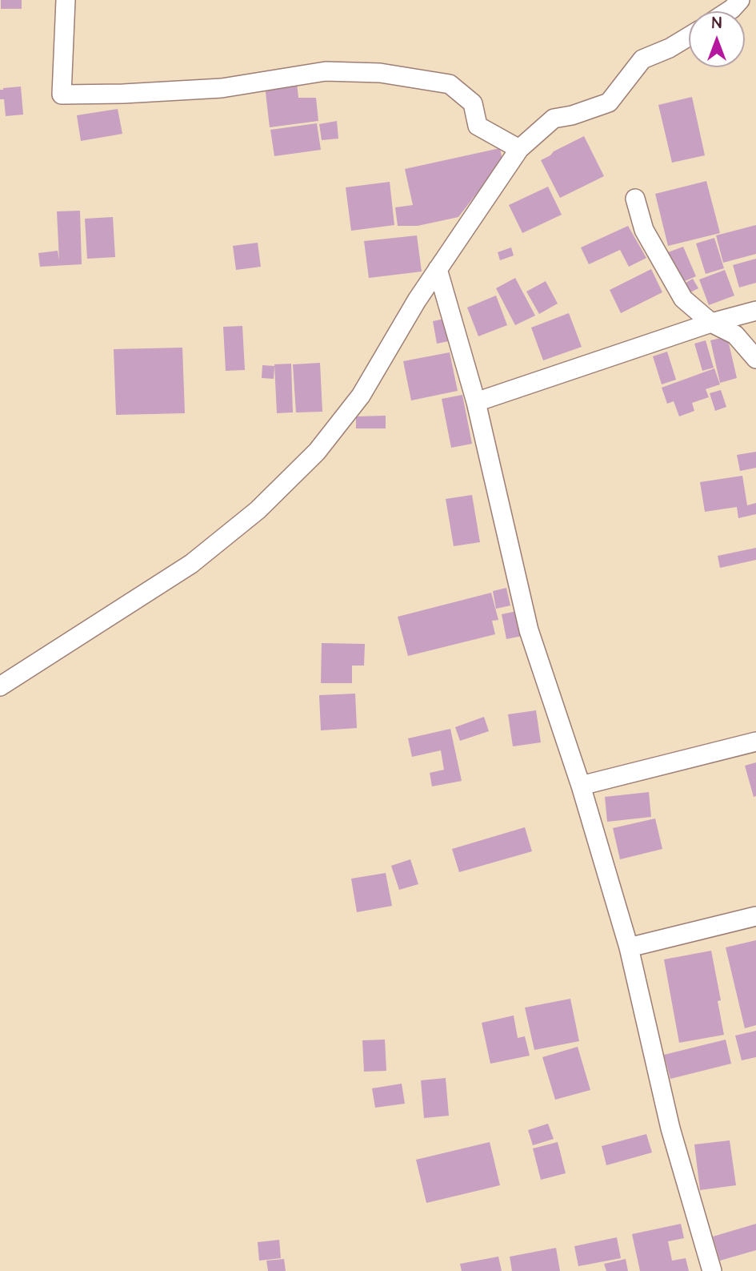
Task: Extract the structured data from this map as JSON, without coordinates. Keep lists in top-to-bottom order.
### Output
{
  "north": "top"
}
